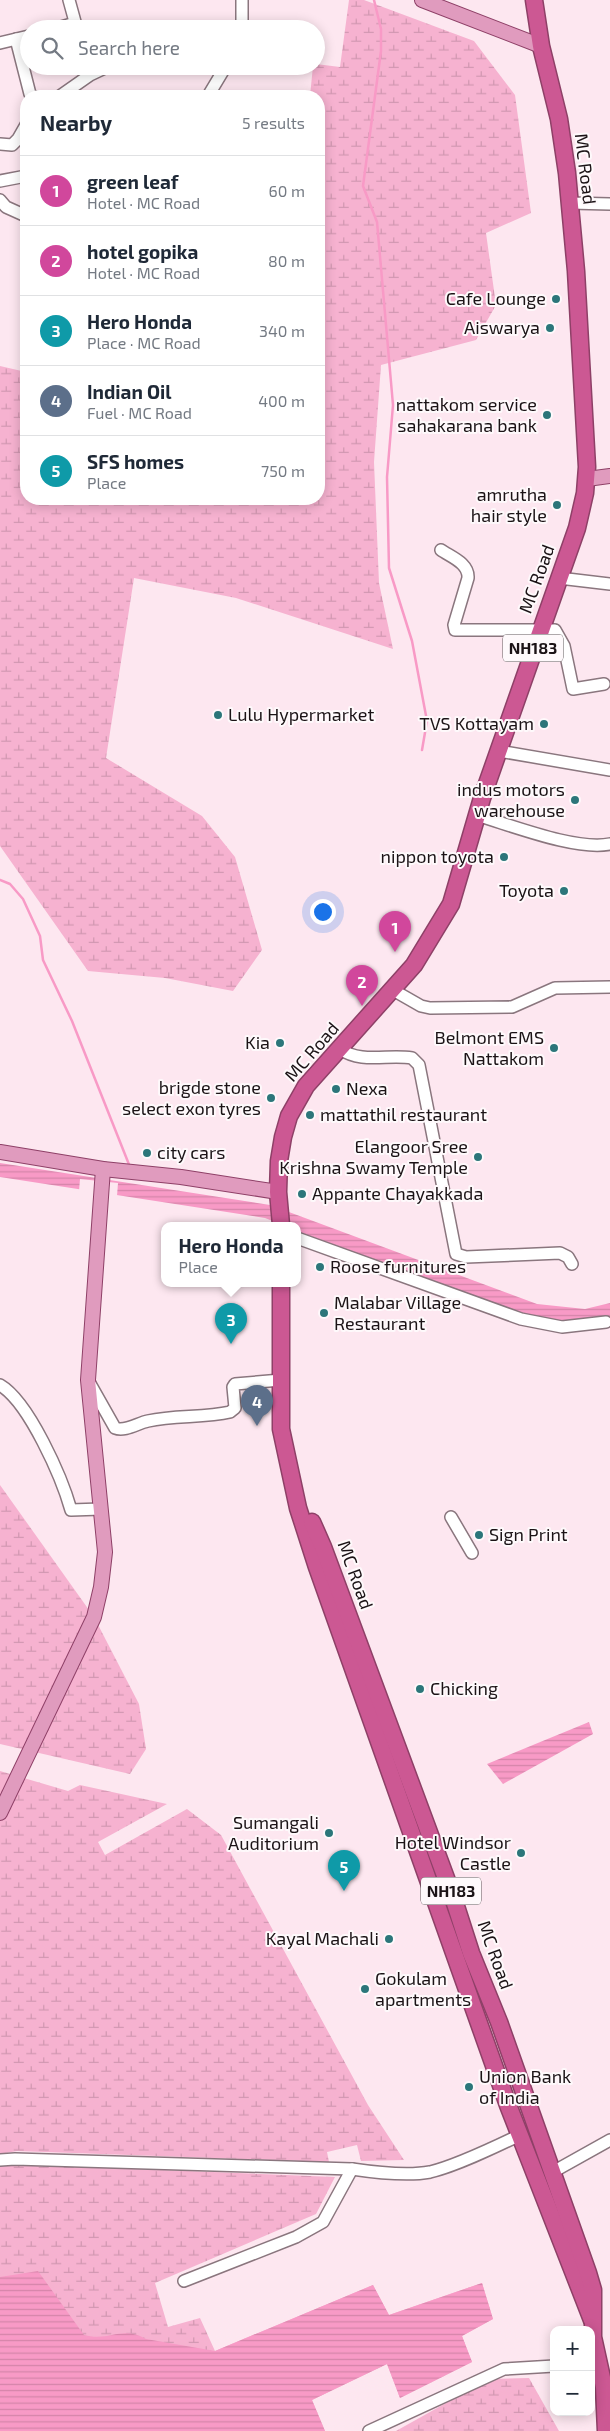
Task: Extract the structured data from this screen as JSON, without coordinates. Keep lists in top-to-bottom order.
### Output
{
  "streets": {
    "highway": ["MC Road", "NH183"]
  },
  "places": [
    "Cafe Lounge",
    "Aiswarya",
    "nattakom service sahakarana bank",
    "amrutha hair style",
    "Lulu Hypermarket",
    "TVS Kottayam",
    "indus motors warehouse",
    "nippon toyota",
    "Toyota",
    "Kia",
    "Belmont EMS Nattakom",
    "Nexa",
    "brigde stone select exon tyres",
    "mattathil restaurant",
    "city cars",
    "Elangoor Sree Krishna Swamy Temple",
    "Appante Chayakkada",
    "Roose furnitures",
    "Malabar Village Restaurant",
    "Sign Print",
    "Chicking",
    "Sumangali Auditorium",
    "Hotel Windsor Castle",
    "Kayal Machali",
    "Gokulam apartments",
    "Union Bank of India"
  ],
  "page": {
    "search": "Search here",
    "heading": ["Nearby", "5 results"],
    "list": [
      {
        "mark": "1",
        "name": "green leaf",
        "note": "Hotel · MC Road",
        "value": "60 m"
      },
      {
        "mark": "2",
        "name": "hotel gopika",
        "note": "Hotel · MC Road",
        "value": "80 m"
      },
      {
        "mark": "3",
        "name": "Hero Honda",
        "note": "Place · MC Road",
        "value": "340 m"
      },
      {
        "mark": "4",
        "name": "Indian Oil",
        "note": "Fuel · MC Road",
        "value": "400 m"
      },
      {
        "mark": "5",
        "name": "SFS homes",
        "note": "Place",
        "value": "750 m"
      }
    ],
    "pins": [
      "1",
      "2",
      "3",
      "4",
      "5"
    ],
    "popup": ["Hero Honda", "Place"],
    "map_buttons": ["+", "−"]
  }
}
